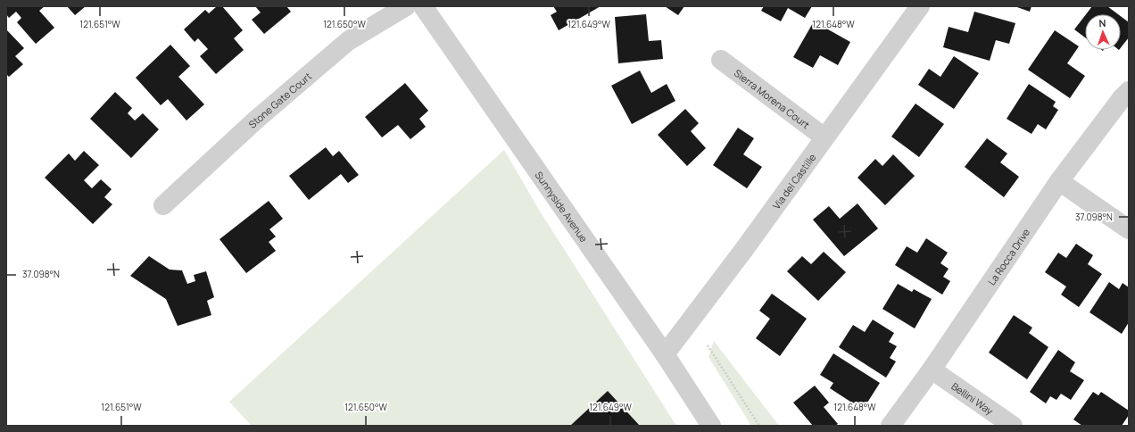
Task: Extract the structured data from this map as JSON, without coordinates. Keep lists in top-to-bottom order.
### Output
{
  "streets": {
    "street": [
      "Sierra Morena Court",
      "Stone Gate Court",
      "Via del Castille",
      "Sunnyside Avenue",
      "La Rocca Drive",
      "Bellini Way"
    ]
  },
  "crossings": [
    ["Sierra Morena Court", "Via del Castille"],
    ["Via del Castille", "Sunnyside Avenue"],
    ["La Rocca Drive", "Bellini Way"]
  ],
  "north": "top",
  "coordinates": [
    "121.651°W",
    "121.650°W",
    "121.649°W",
    "121.648°W",
    "37.098°N"
  ]
}
